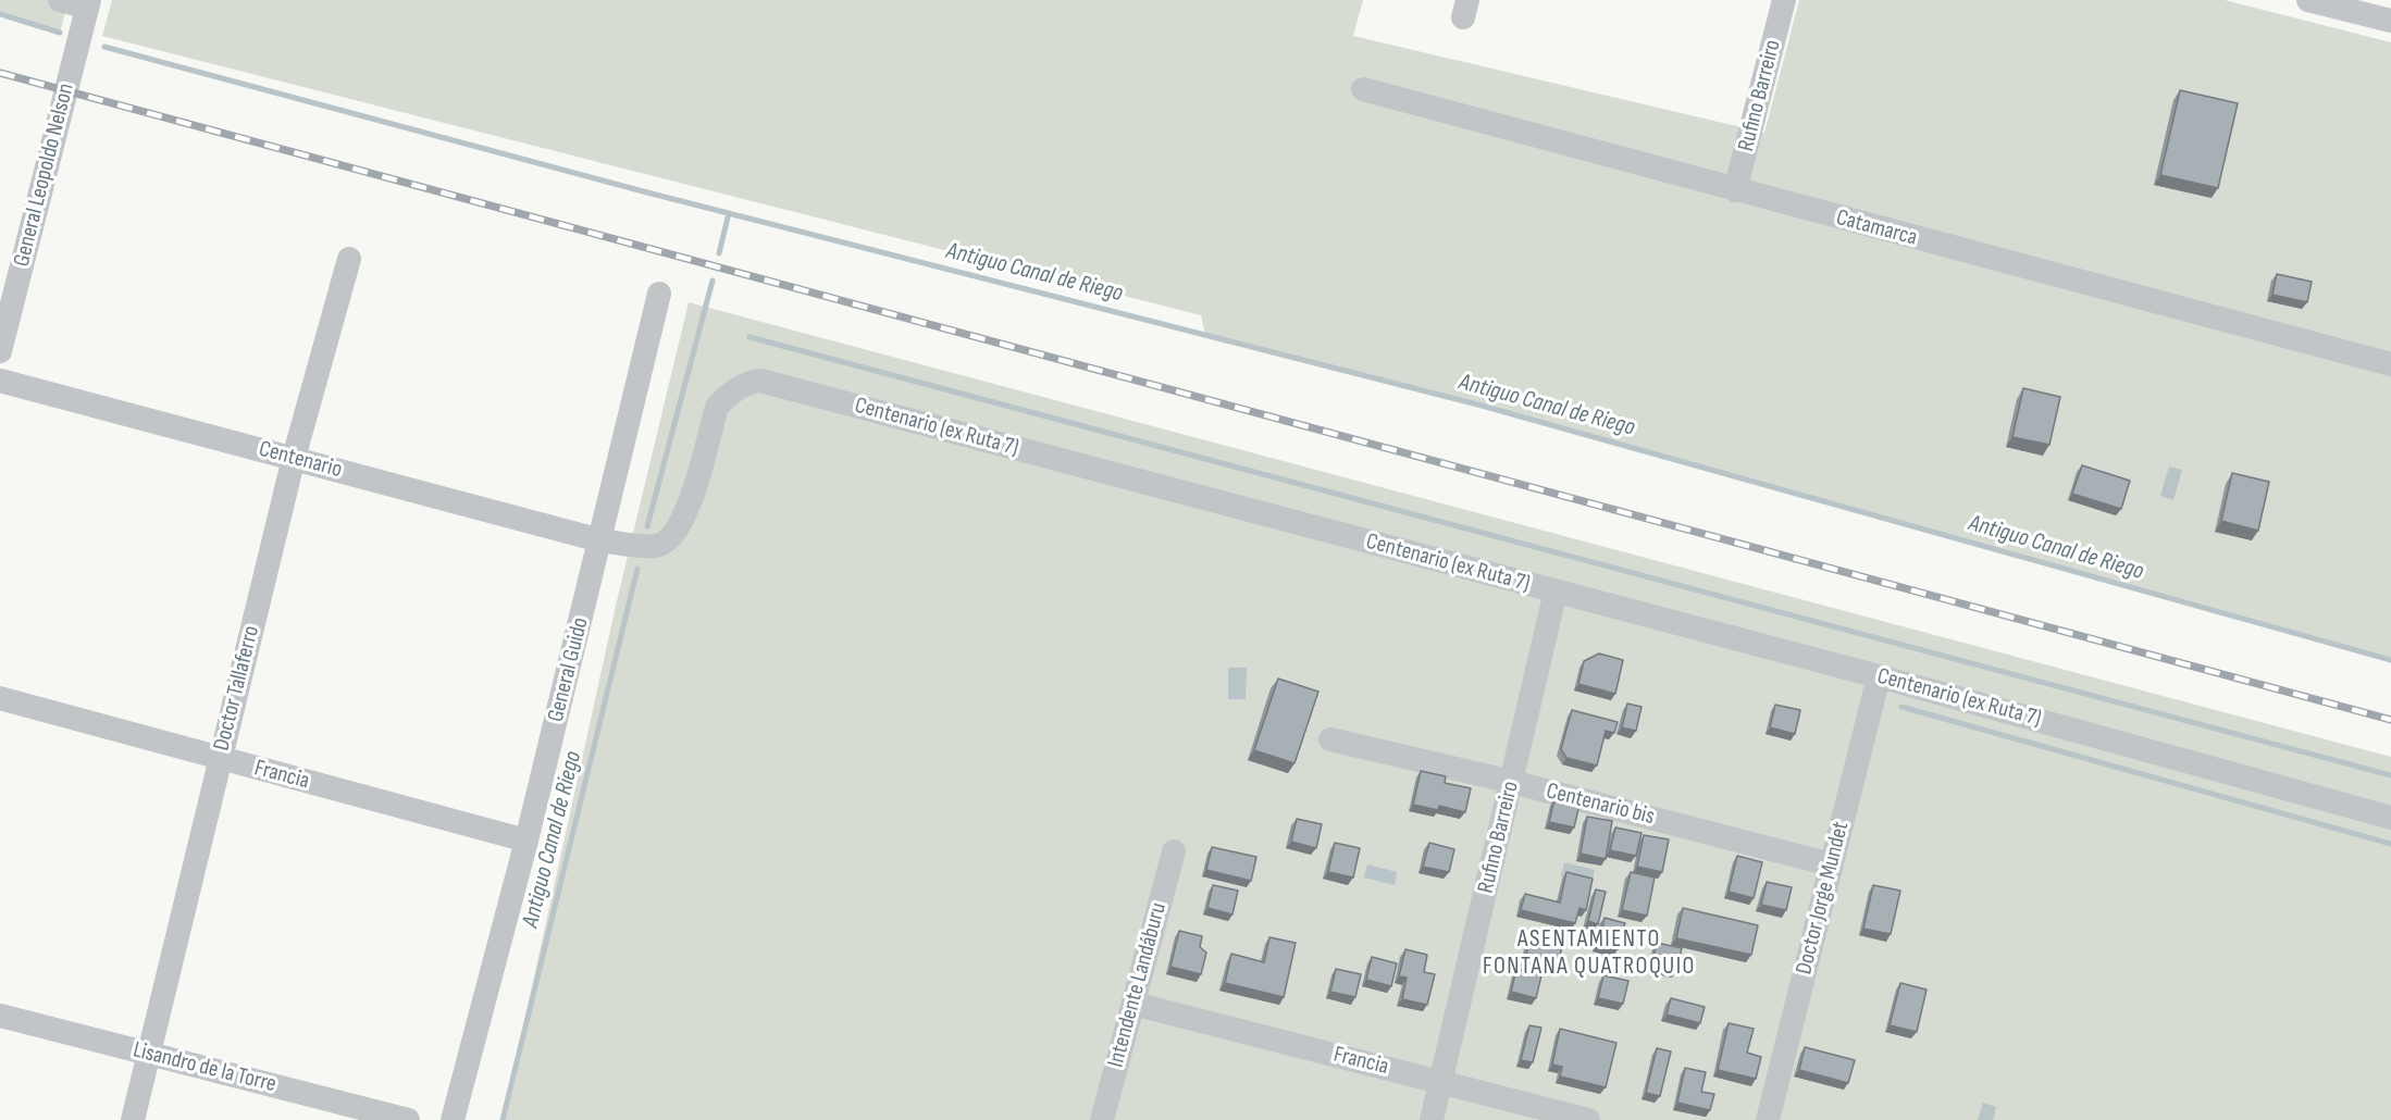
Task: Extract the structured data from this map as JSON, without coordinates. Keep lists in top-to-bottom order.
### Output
{
  "streets": {
    "street": [
      "Rufino Barreiro",
      "General Leopoldo Nelson",
      "Catamarca",
      "Centenario (ex Ruta 7)",
      "Centenario",
      "General Guido",
      "Doctor Tallaferro",
      "Francia",
      "Centenario bis",
      "Doctor Jorge Mundet",
      "Intendente Landáburu",
      "Lisandro de la Torre"
    ]
  },
  "crossings": [
    ["Rufino Barreiro", "Catamarca"],
    ["Rufino Barreiro", "Centenario (ex Ruta 7)"],
    ["Rufino Barreiro", "Francia"],
    ["Rufino Barreiro", "Centenario bis"],
    ["Centenario (ex Ruta 7)", "Centenario"],
    ["Centenario (ex Ruta 7)", "General Guido"],
    ["Centenario (ex Ruta 7)", "Doctor Jorge Mundet"],
    ["Centenario", "General Guido"],
    ["Centenario", "Doctor Tallaferro"],
    ["General Guido", "Francia"],
    ["Doctor Tallaferro", "Francia"],
    ["Doctor Tallaferro", "Lisandro de la Torre"],
    ["Francia", "Intendente Landáburu"],
    ["Centenario bis", "Doctor Jorge Mundet"]
  ],
  "districts": ["ASENTAMIENTO FONTANA QUATROQUIO"],
  "water": ["Antiguo Canal de Riego"]
}
